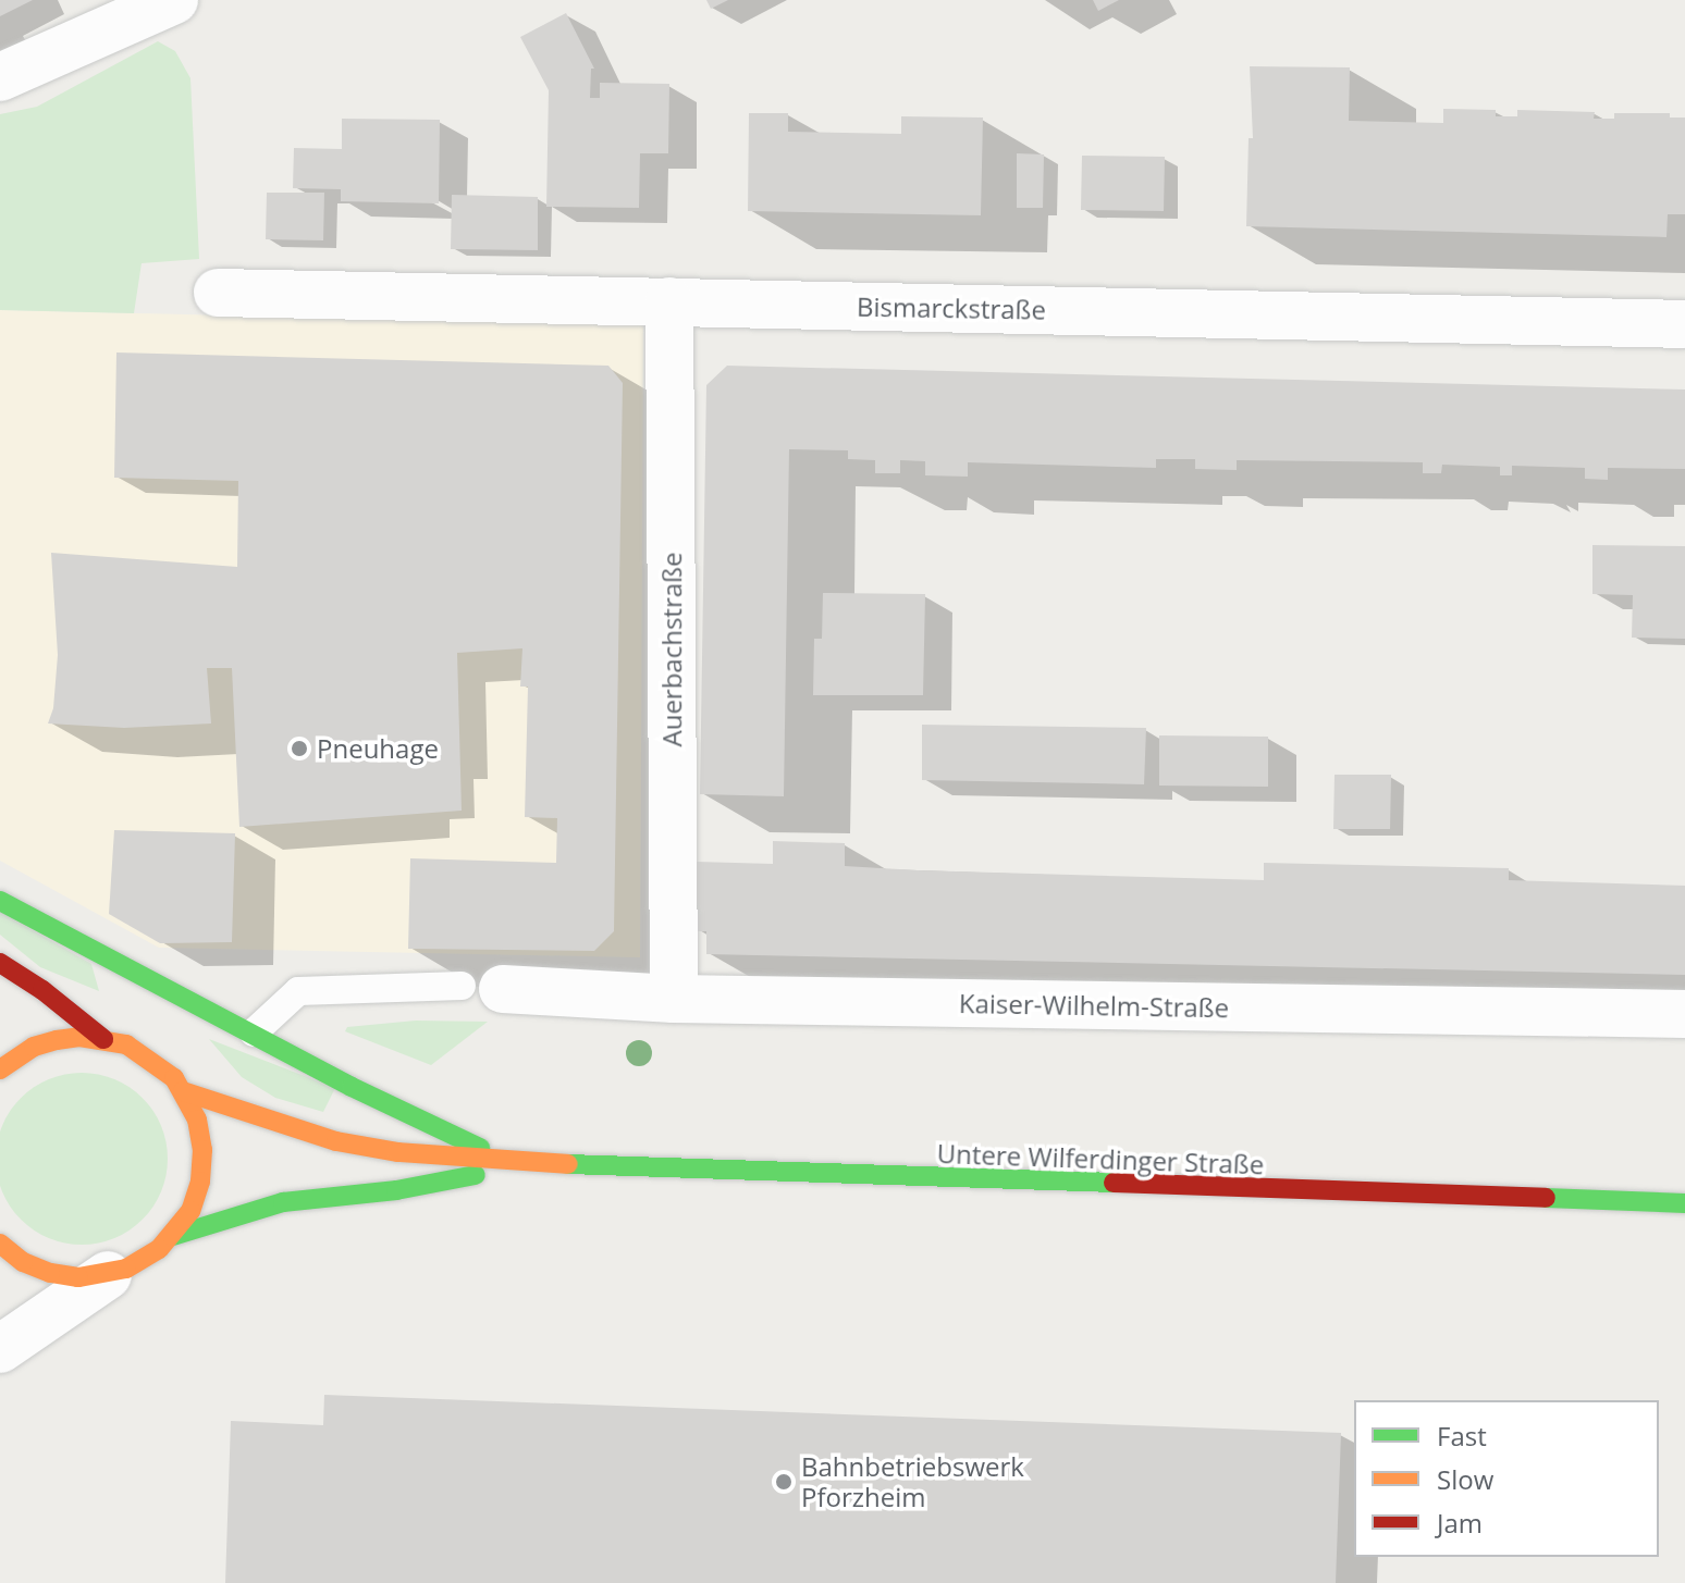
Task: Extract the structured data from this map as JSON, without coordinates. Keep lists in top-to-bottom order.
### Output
{
  "streets": {
    "main road": ["Untere Wilferdinger Straße"],
    "street": ["Bismarckstraße", "Auerbachstraße", "Kaiser-Wilhelm-Straße"]
  },
  "crossings": [
    ["Bismarckstraße", "Auerbachstraße"],
    ["Auerbachstraße", "Kaiser-Wilhelm-Straße"]
  ],
  "places": ["Pneuhage", "Bahnbetriebswerk Pforzheim"],
  "legend": ["Fast", "Slow", "Jam"]
}
